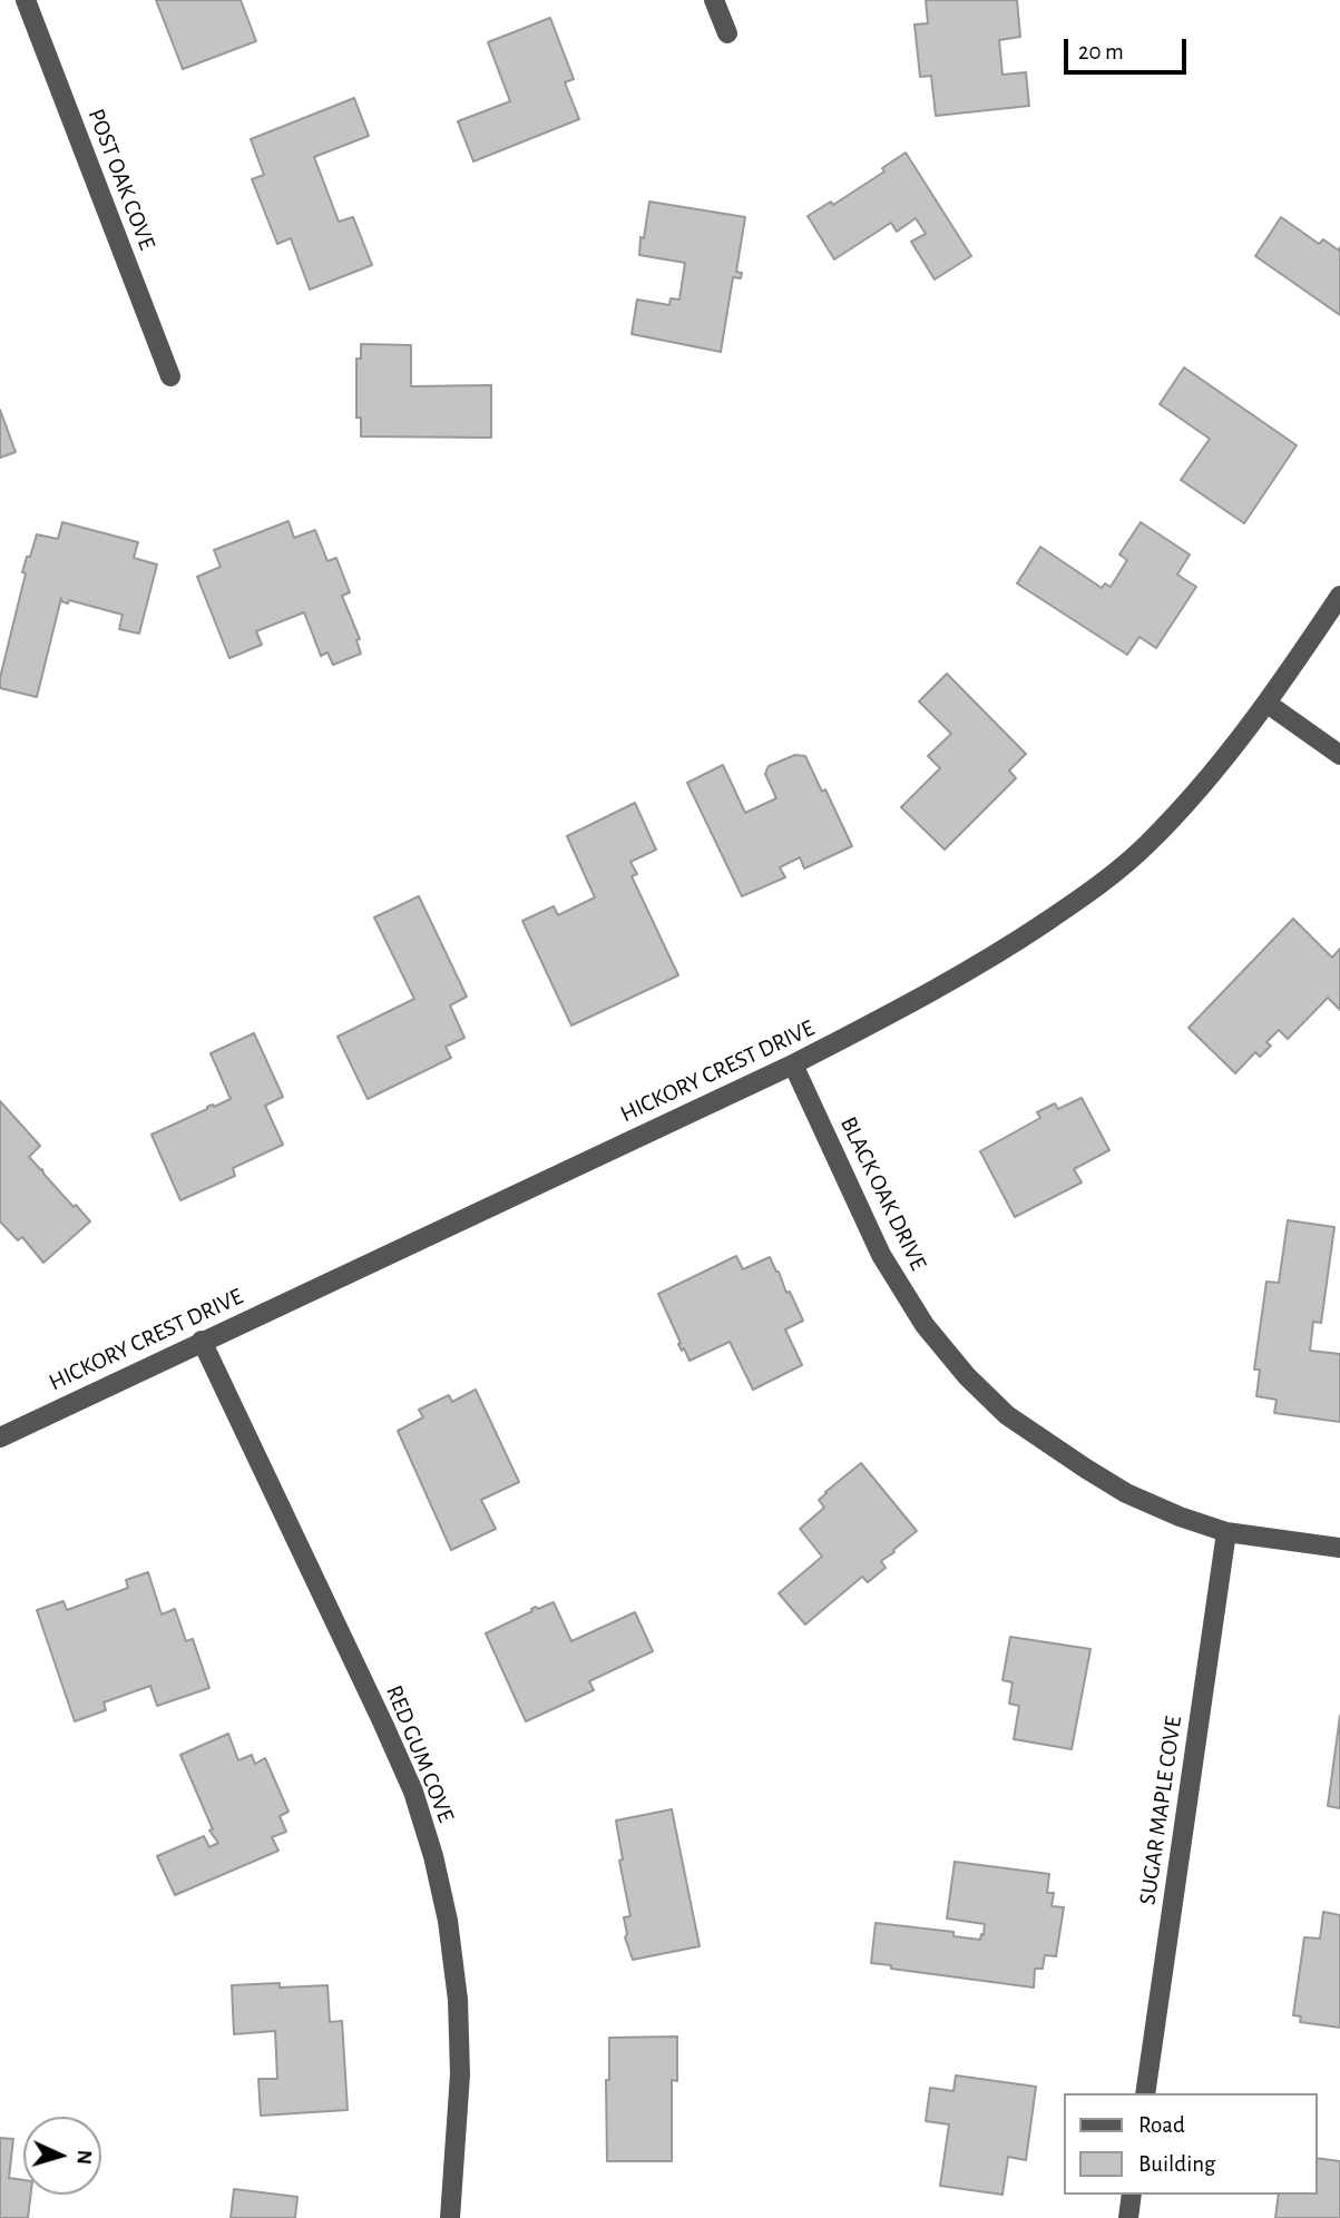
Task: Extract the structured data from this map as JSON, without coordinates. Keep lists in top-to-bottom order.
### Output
{
  "streets": {
    "street": [
      "POST OAK COVE",
      "HICKORY CREST DRIVE",
      "BLACK OAK DRIVE",
      "RED GUM COVE",
      "SUGAR MAPLE COVE"
    ]
  },
  "crossings": [
    ["HICKORY CREST DRIVE", "BLACK OAK DRIVE"],
    ["HICKORY CREST DRIVE", "RED GUM COVE"],
    ["BLACK OAK DRIVE", "SUGAR MAPLE COVE"]
  ],
  "legend": ["Road", "Building"],
  "scale_bar": "20 m",
  "north": "right"
}
